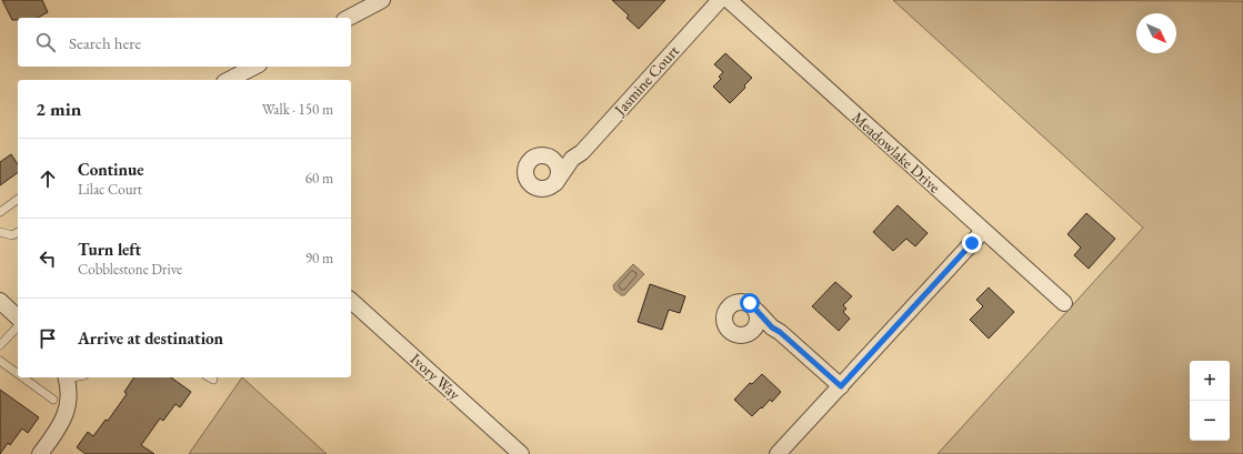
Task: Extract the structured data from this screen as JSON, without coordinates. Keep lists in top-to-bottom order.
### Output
{
  "streets": {
    "street": ["Jasmine Court", "Meadowlake Drive", "Ivory Way"]
  },
  "north": "bottom right",
  "page": {
    "search": "Search here",
    "heading": ["2 min", "Walk · 150 m"],
    "list": [
      ["Continue", "Lilac Court", "60 m"],
      ["Turn left", "Cobblestone Drive", "90 m"],
      "Arrive at destination"
    ],
    "map_buttons": ["+", "−"]
  }
}
